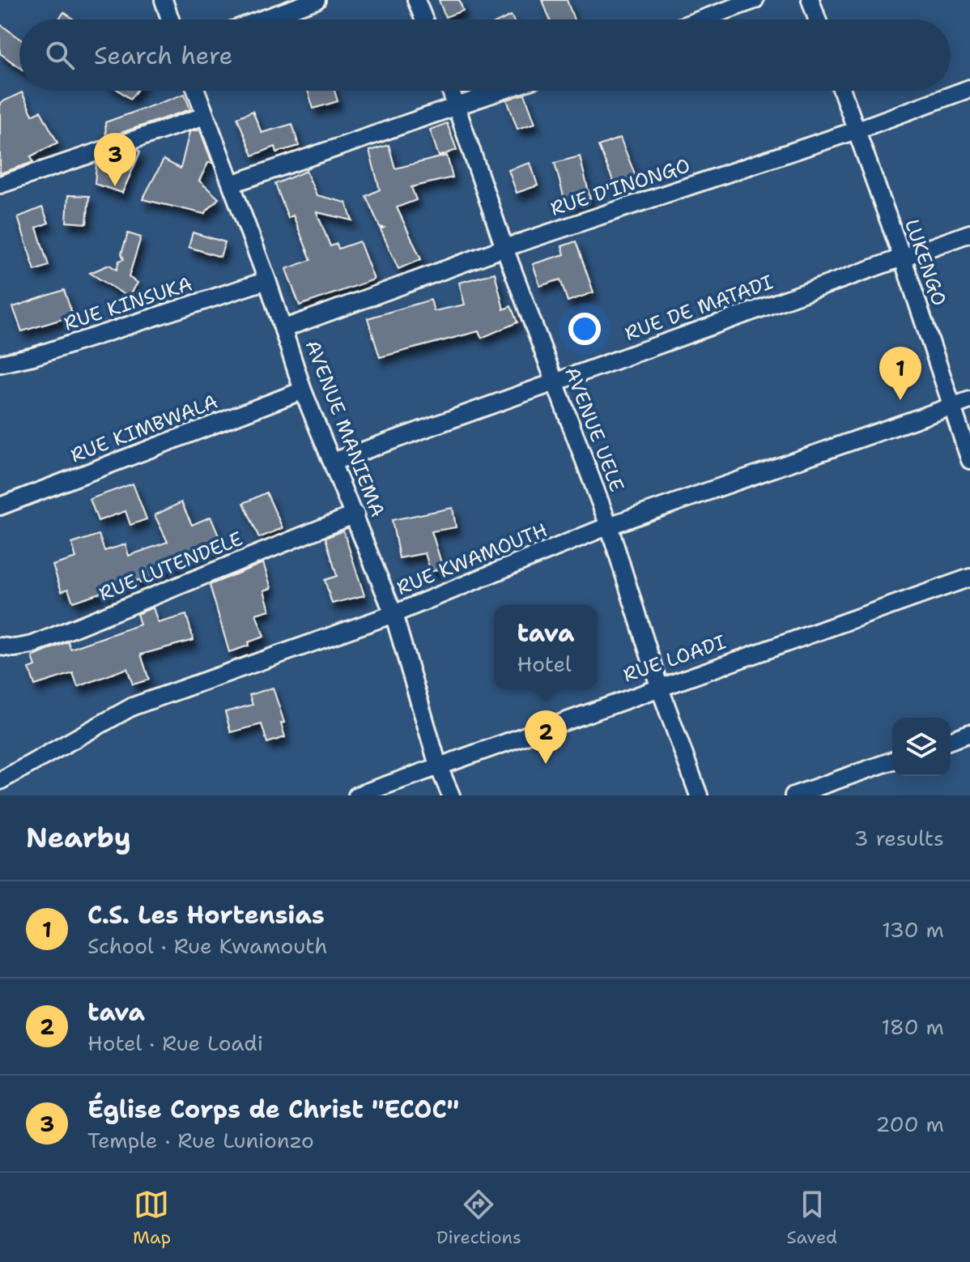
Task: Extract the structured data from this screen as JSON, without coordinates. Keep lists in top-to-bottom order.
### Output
{
  "streets": {
    "street": [
      "RUE D'INONGO",
      "LUKENGO",
      "RUE KINSUKA",
      "RUE DE MATADI",
      "RUE KIMBWALA",
      "AVENUE MANIEMA",
      "AVENUE UELE",
      "RUE KWAMOUTH",
      "RUE LUTENDELE",
      "RUE LOADI"
    ]
  },
  "crossings": [
    ["RUE D'INONGO", "LUKENGO"],
    ["RUE D'INONGO", "AVENUE MANIEMA"],
    ["RUE D'INONGO", "AVENUE UELE"],
    ["LUKENGO", "RUE DE MATADI"],
    ["LUKENGO", "RUE KWAMOUTH"],
    ["RUE KINSUKA", "AVENUE MANIEMA"],
    ["RUE DE MATADI", "AVENUE MANIEMA"],
    ["RUE DE MATADI", "AVENUE UELE"],
    ["RUE KIMBWALA", "AVENUE MANIEMA"],
    ["AVENUE MANIEMA", "RUE KWAMOUTH"],
    ["AVENUE MANIEMA", "RUE LUTENDELE"],
    ["AVENUE MANIEMA", "RUE LOADI"],
    ["AVENUE UELE", "RUE KWAMOUTH"],
    ["AVENUE UELE", "RUE LOADI"]
  ],
  "page": {
    "search": "Search here",
    "pins": ["3", "1", "2"],
    "popup": ["tava", "Hotel"],
    "heading": ["Nearby", "3 results"],
    "list": [
      {
        "mark": "1",
        "name": "C.S. Les Hortensias",
        "note": "School · Rue Kwamouth",
        "value": "130 m"
      },
      {
        "mark": "2",
        "name": "tava",
        "note": "Hotel · Rue Loadi",
        "value": "180 m"
      },
      {
        "mark": "3",
        "name": "Église Corps de Christ \"ECOC\"",
        "note": "Temple · Rue Lunionzo",
        "value": "200 m"
      }
    ],
    "nav": ["Map", "Directions", "Saved"]
  }
}
